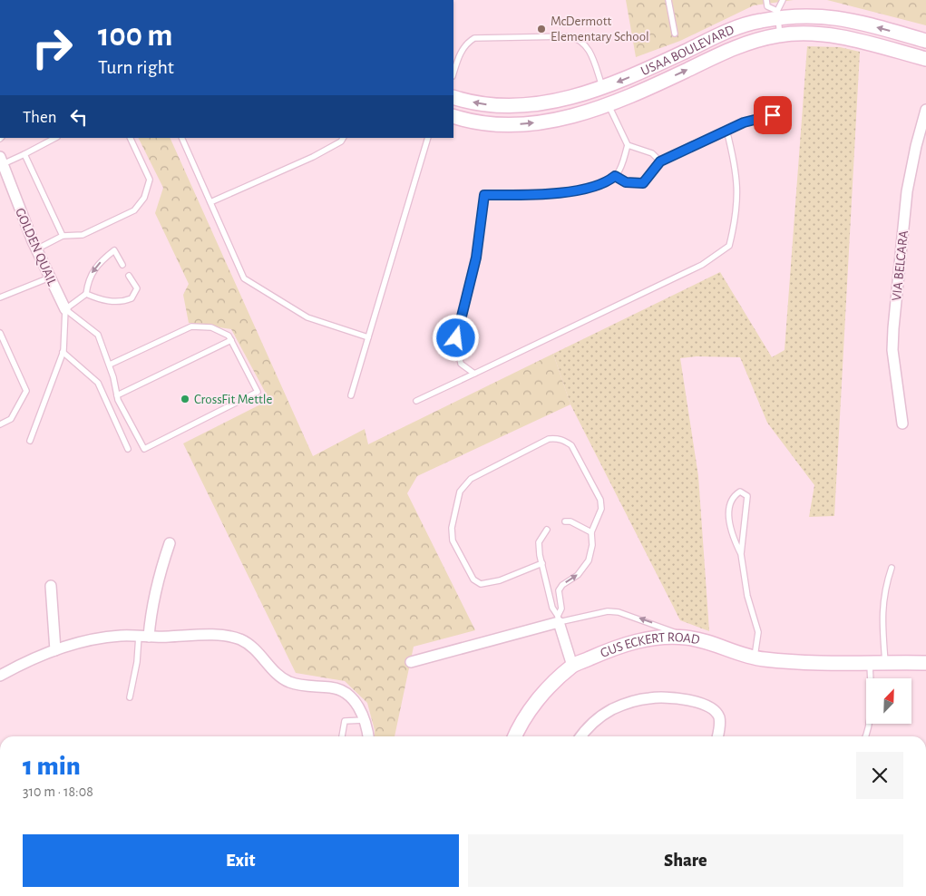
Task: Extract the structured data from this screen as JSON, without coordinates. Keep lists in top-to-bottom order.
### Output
{
  "streets": {
    "street": [
      "USAA BOULEVARD",
      "GOLDEN QUAIL",
      "VIA BELCARA",
      "GUS ECKERT ROAD"
    ]
  },
  "places": ["McDermott Elementary School", "CrossFit Mettle"],
  "north": "top right",
  "page": {
    "turn": ["100 m", "Turn right"],
    "then": "Then",
    "heading": ["1 min", "310 m · 18:08"],
    "buttons": ["Exit", "Share"]
  }
}
